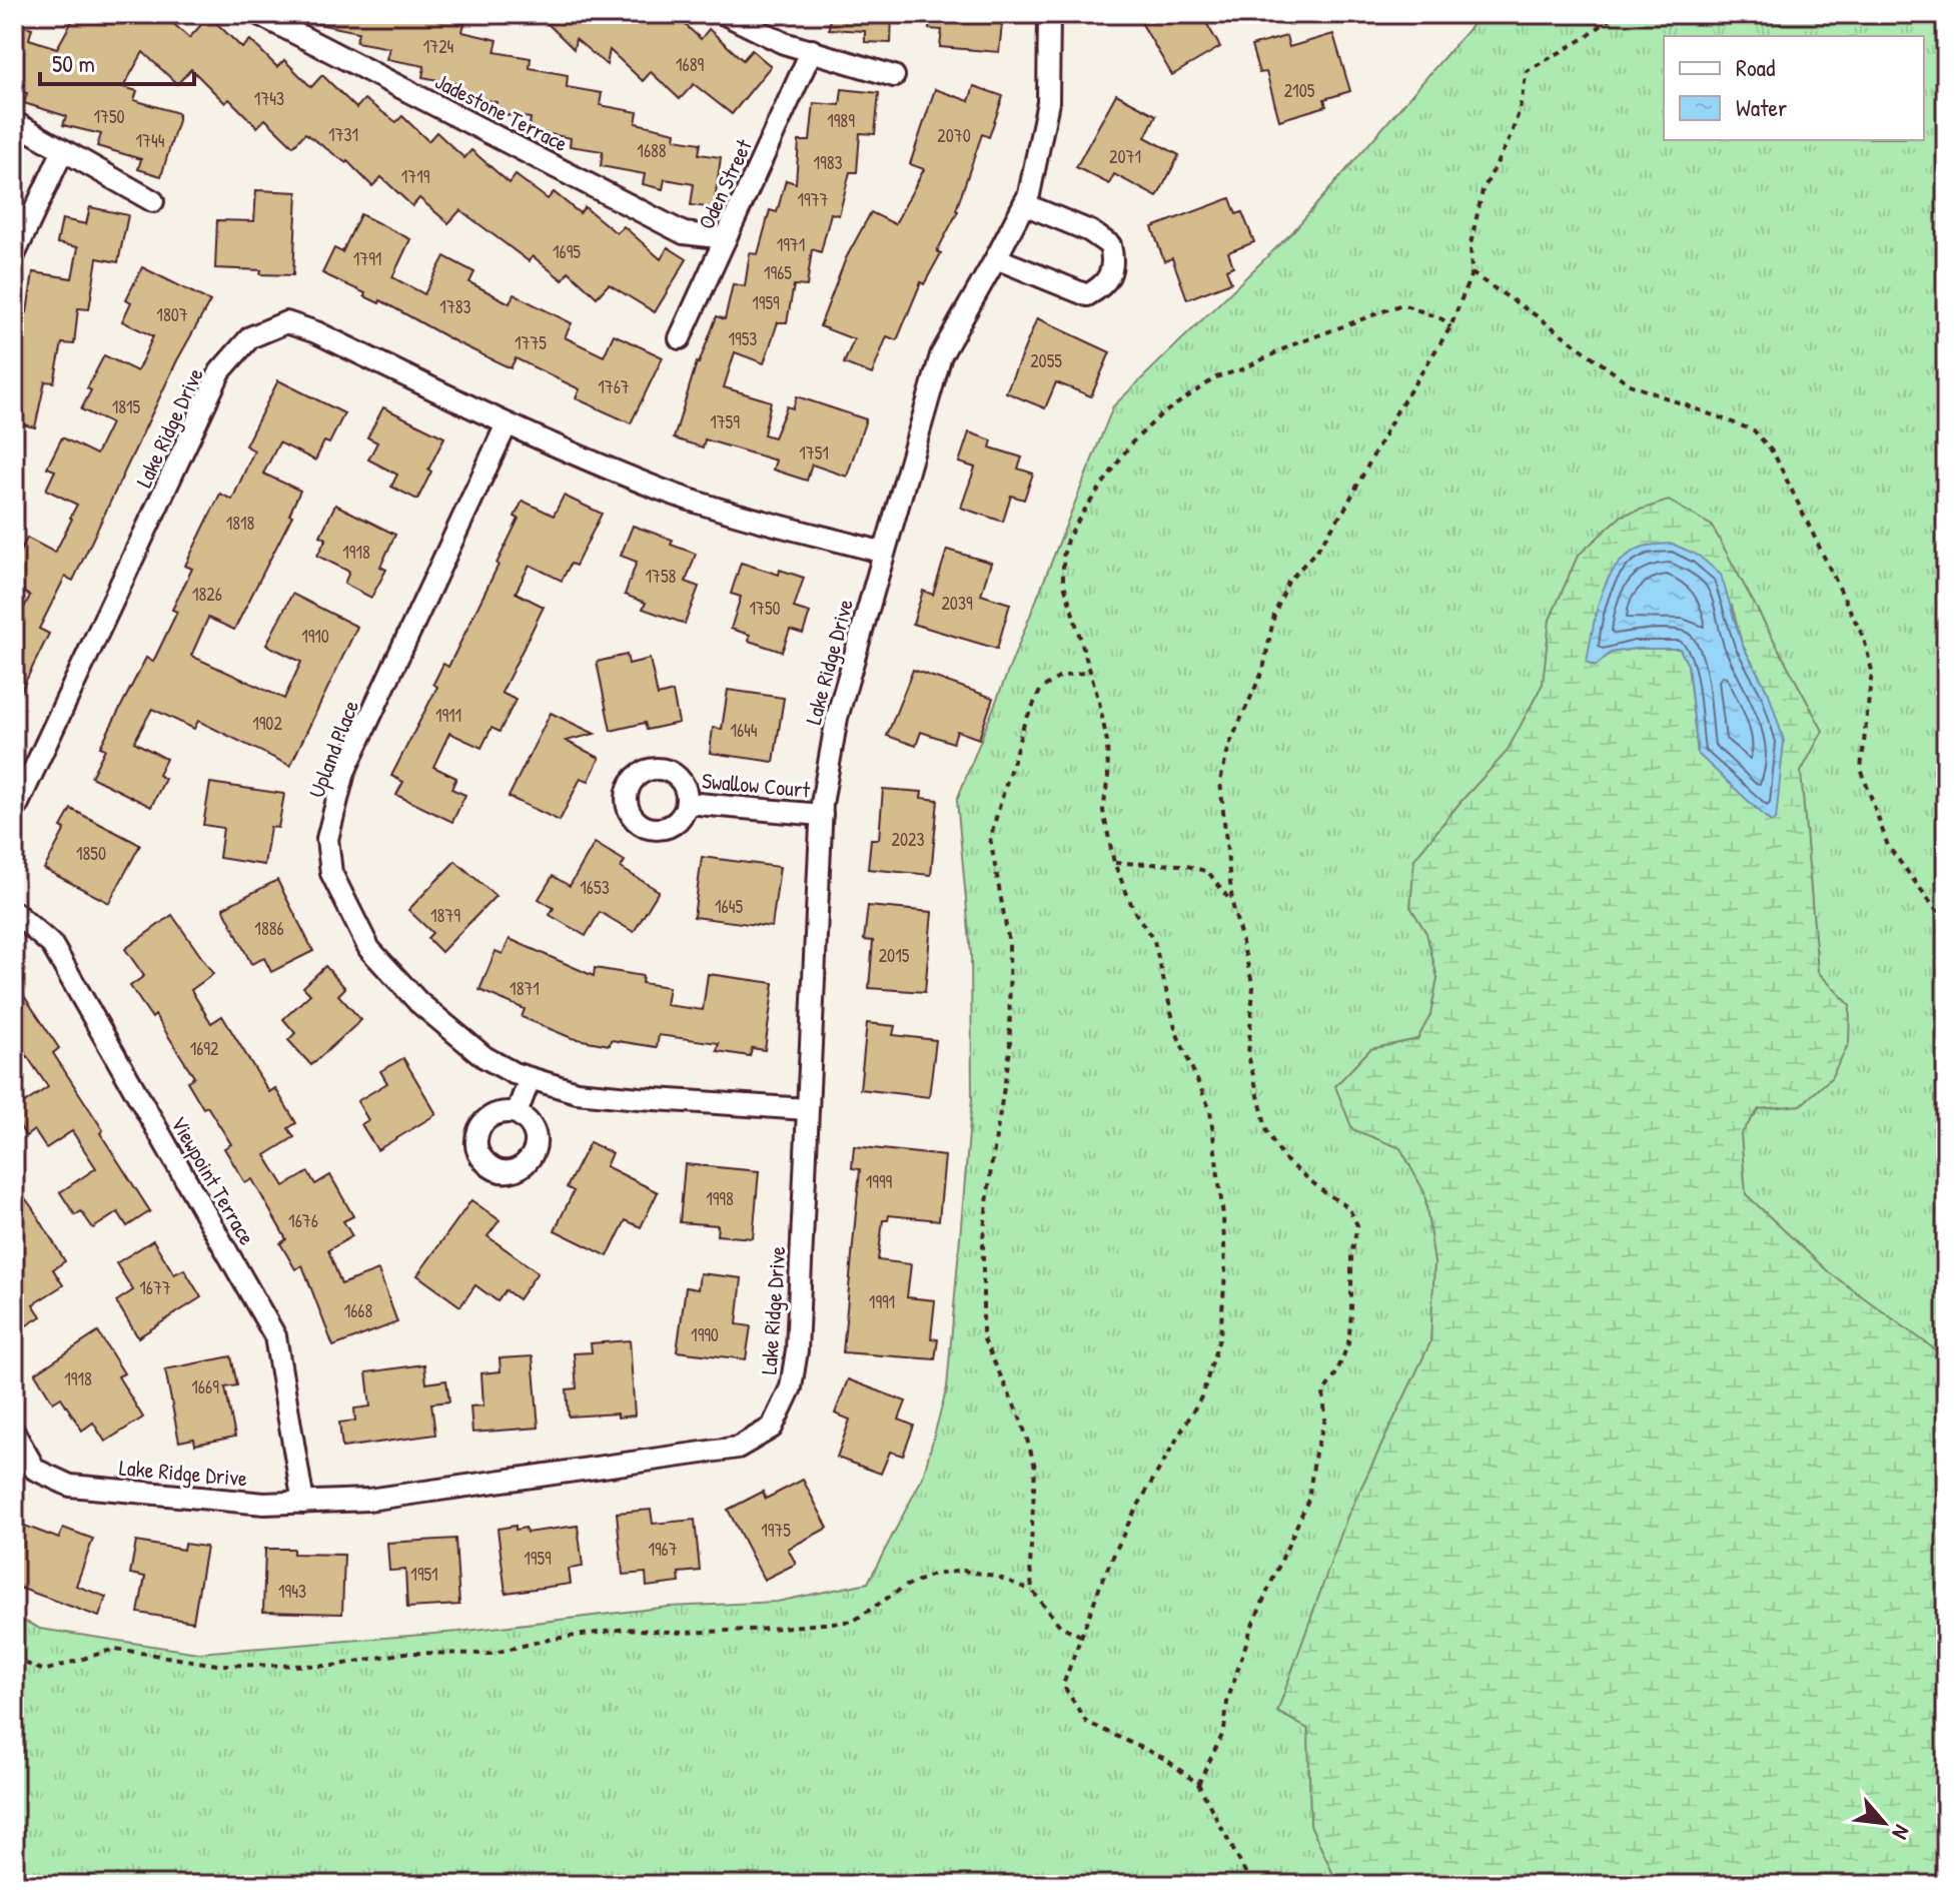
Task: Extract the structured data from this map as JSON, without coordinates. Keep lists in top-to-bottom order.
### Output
{
  "streets": {
    "street": [
      "Jadestone Terrace",
      "Oden Street",
      "Lake Ridge Drive",
      "Upland Place",
      "Swallow Court",
      "Viewpoint Terrace"
    ]
  },
  "crossings": [
    ["Jadestone Terrace", "Oden Street"],
    ["Lake Ridge Drive", "Upland Place"],
    ["Lake Ridge Drive", "Swallow Court"],
    ["Lake Ridge Drive", "Viewpoint Terrace"]
  ],
  "house_numbers": [
    "1724",
    "1689",
    "2105",
    "1743",
    "1750",
    "1989",
    "1731",
    "2070",
    "1744",
    "1688",
    "2071",
    "1983",
    "1719",
    "1977",
    "1971",
    "1695",
    "1791",
    "1965",
    "1959",
    "1783",
    "1807",
    "1953",
    "1775",
    "2055",
    "1767",
    "1815",
    "1759",
    "1751",
    "1818",
    "1918",
    "1758",
    "1826",
    "2039",
    "1750",
    "1910",
    "1911",
    "1902",
    "1644",
    "2023",
    "1850",
    "1653",
    "1645",
    "1879",
    "1886",
    "2015",
    "1871",
    "1692",
    "1999",
    "1998",
    "1676",
    "1677",
    "1991",
    "1668",
    "1990",
    "1918",
    "1669",
    "1975",
    "1967",
    "1959",
    "1951",
    "1943"
  ],
  "legend": ["Road", "Water"],
  "scale_bar": "50 m",
  "north": "bottom right"
}
